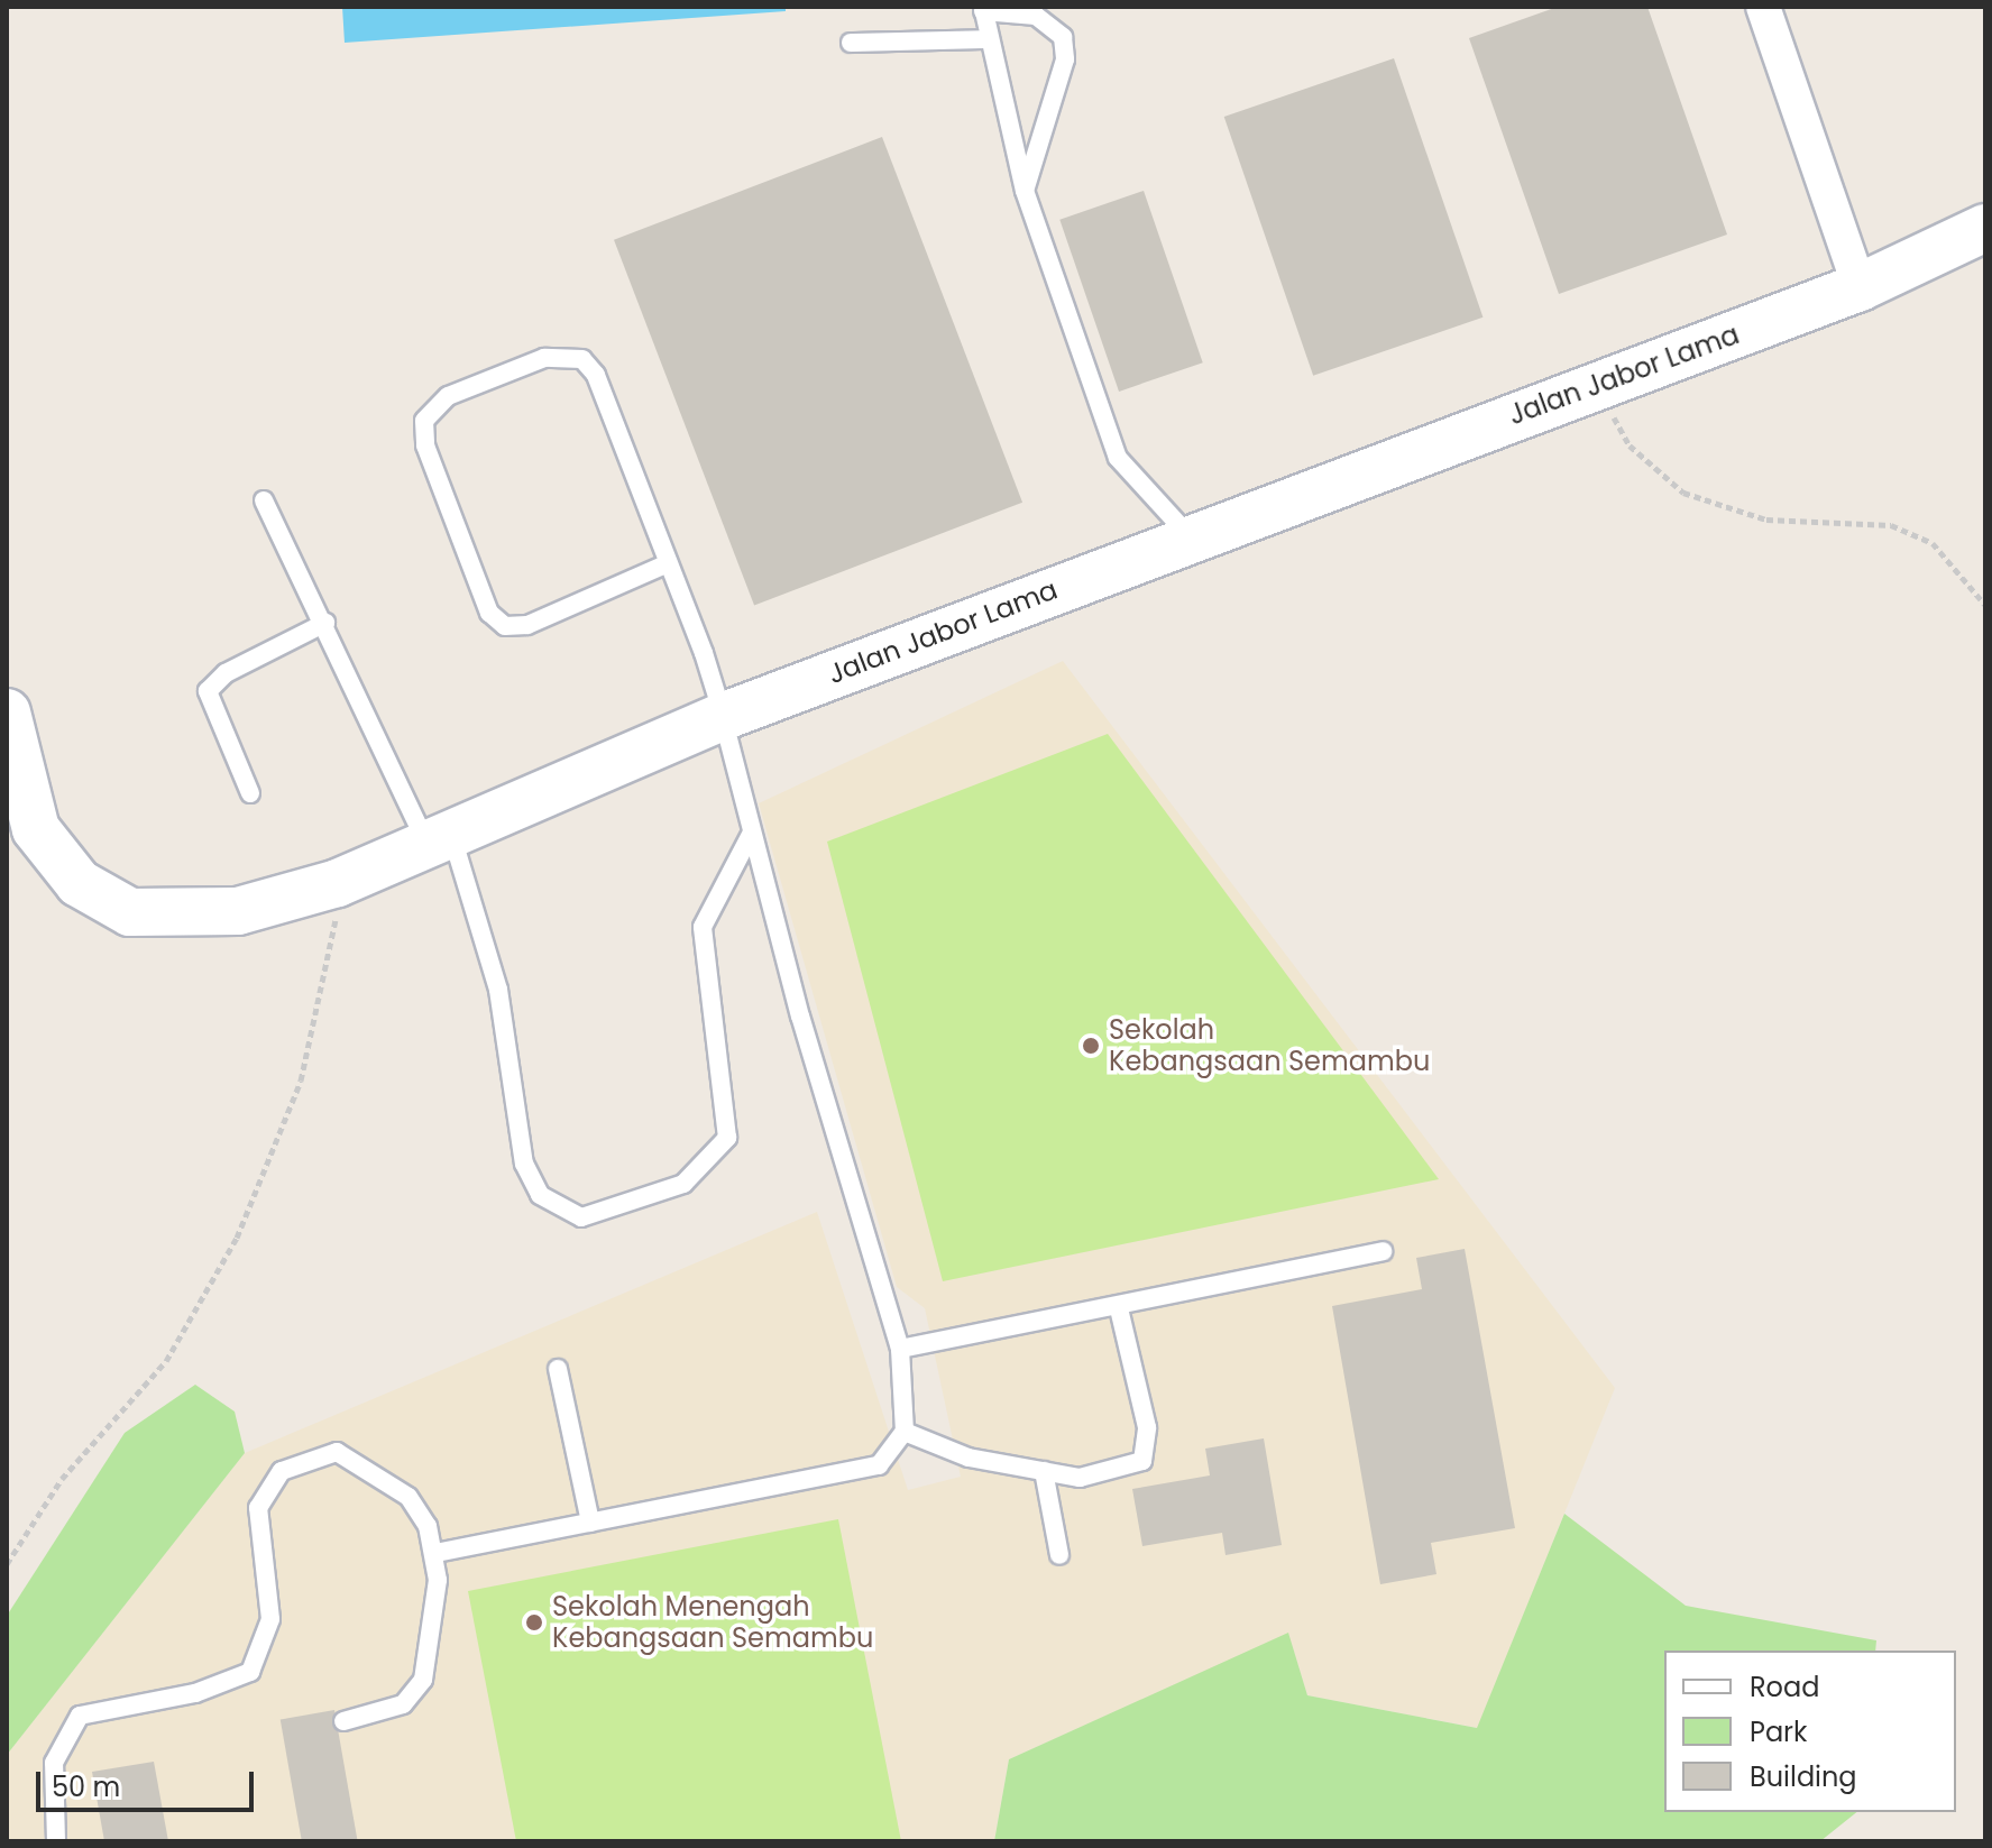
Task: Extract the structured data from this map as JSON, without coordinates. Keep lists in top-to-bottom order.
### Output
{
  "streets": {
    "street": ["Jalan Jabor Lama"]
  },
  "places": ["Sekolah Kebangsaan Semambu", "Sekolah Menengah Kebangsaan Semambu"],
  "legend": ["Road", "Park", "Building"],
  "scale_bar": "50 m"
}
